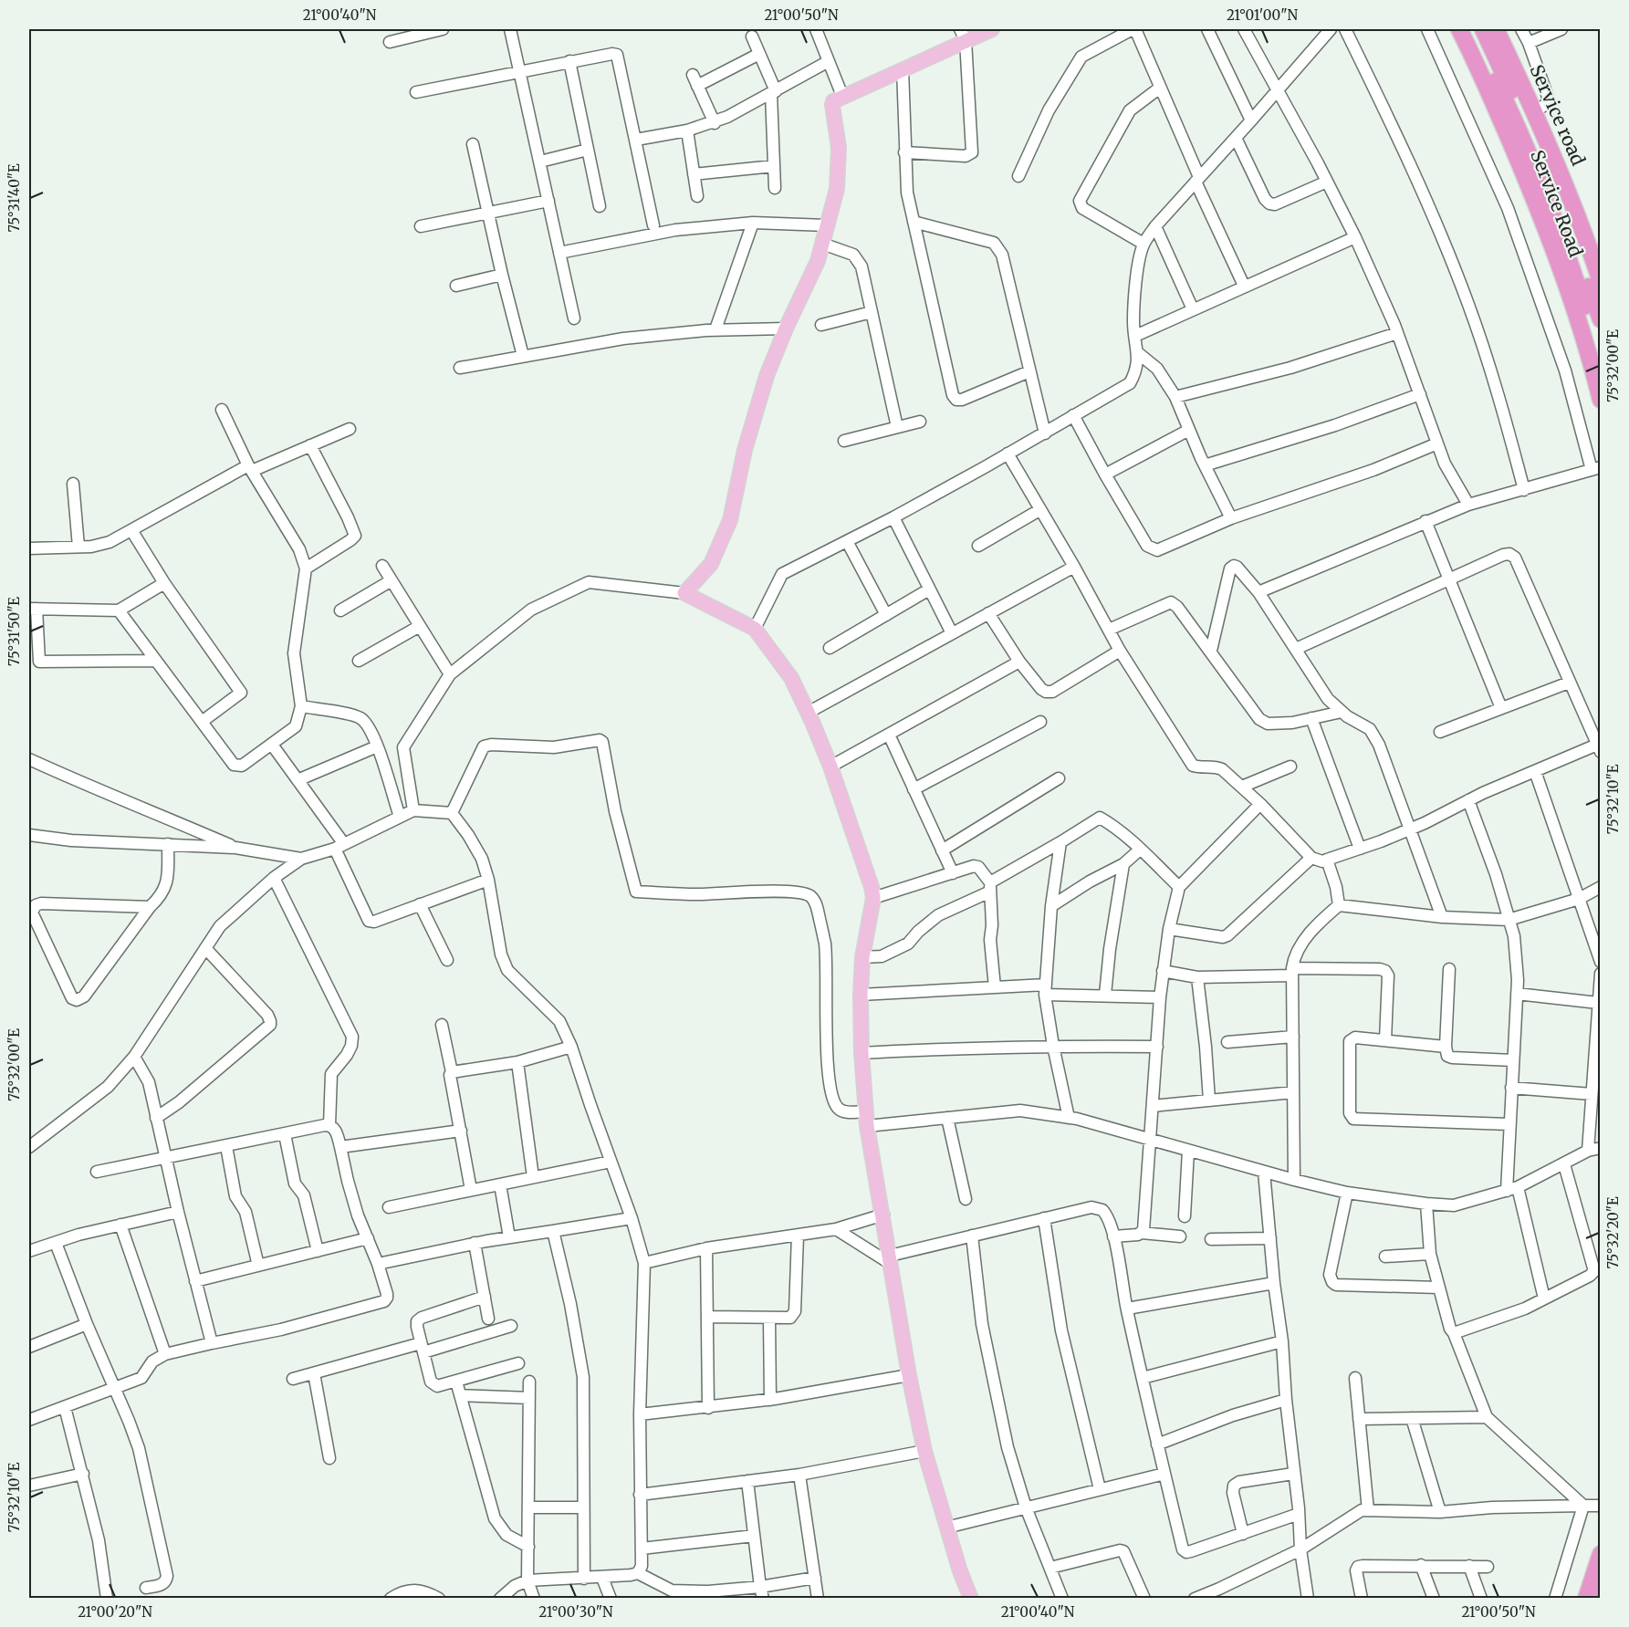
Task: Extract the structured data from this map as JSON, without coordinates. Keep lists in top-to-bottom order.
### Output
{
  "streets": {
    "highway": ["Service road", "Service Road"]
  },
  "coordinates": [
    "21°00'40\"N",
    "21°00'50\"N",
    "21°01'00\"N",
    "75°31'40\"E",
    "75°32'00\"E",
    "75°31'50\"E",
    "75°32'10\"E",
    "75°32'20\"E",
    "21°00'20\"N",
    "21°00'30\"N"
  ]
}
